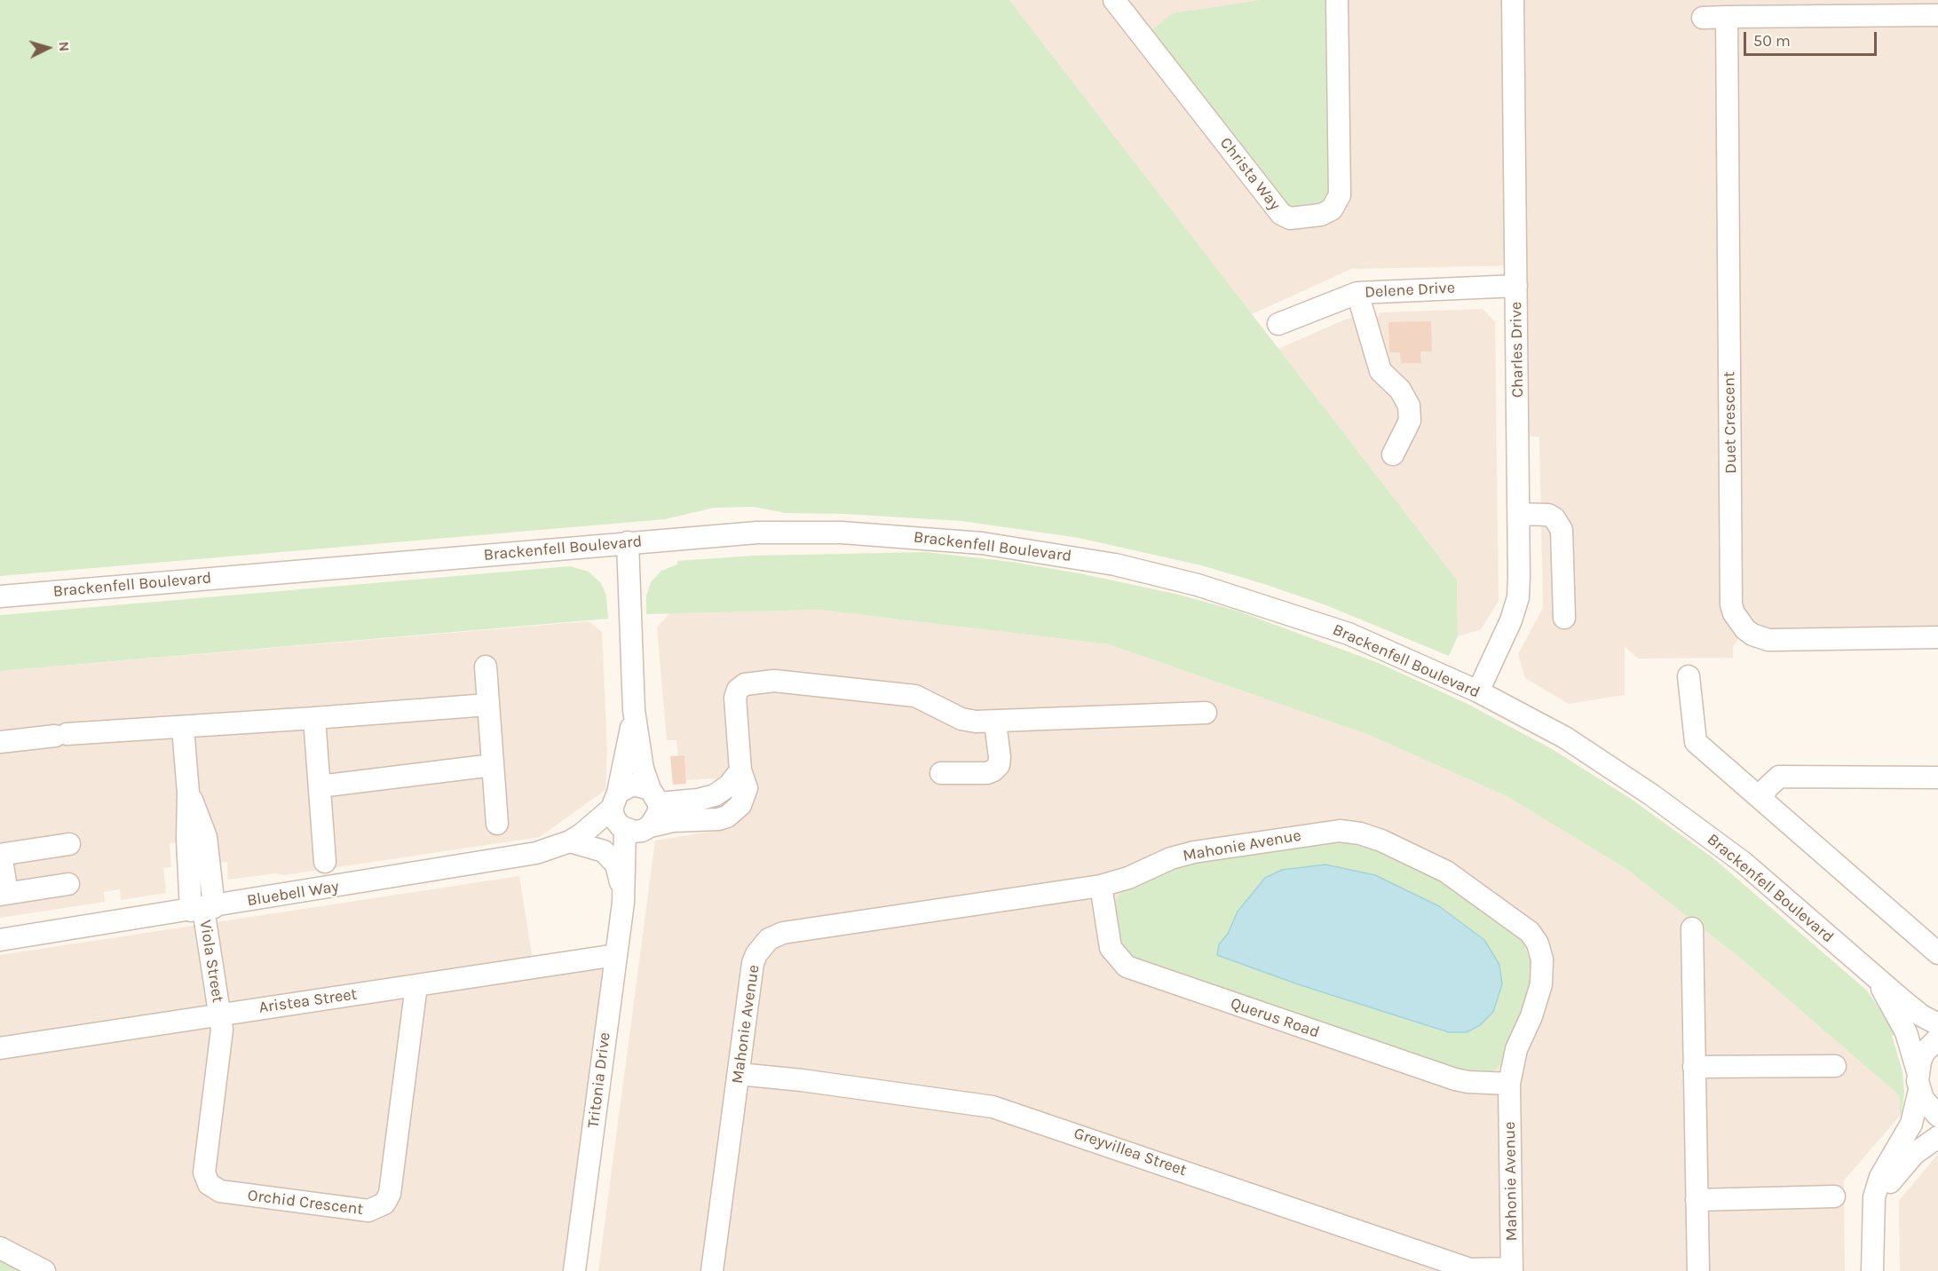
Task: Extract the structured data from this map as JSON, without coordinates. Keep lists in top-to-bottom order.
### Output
{
  "streets": {
    "street": [
      "Christa Way",
      "Delene Drive",
      "Charles Drive",
      "Duet Crescent",
      "Brackenfell Boulevard",
      "Mahonie Avenue",
      "Bluebell Way",
      "Viola Street",
      "Aristea Street",
      "Querus Road",
      "Tritonia Drive",
      "Greyvillea Street",
      "Orchid Crescent"
    ]
  },
  "crossings": [
    ["Delene Drive", "Charles Drive"],
    ["Charles Drive", "Brackenfell Boulevard"],
    ["Mahonie Avenue", "Querus Road"],
    ["Mahonie Avenue", "Greyvillea Street"],
    ["Bluebell Way", "Viola Street"],
    ["Viola Street", "Aristea Street"],
    ["Viola Street", "Orchid Crescent"],
    ["Aristea Street", "Tritonia Drive"],
    ["Aristea Street", "Orchid Crescent"]
  ],
  "scale_bar": "50 m",
  "north": "right"
}
